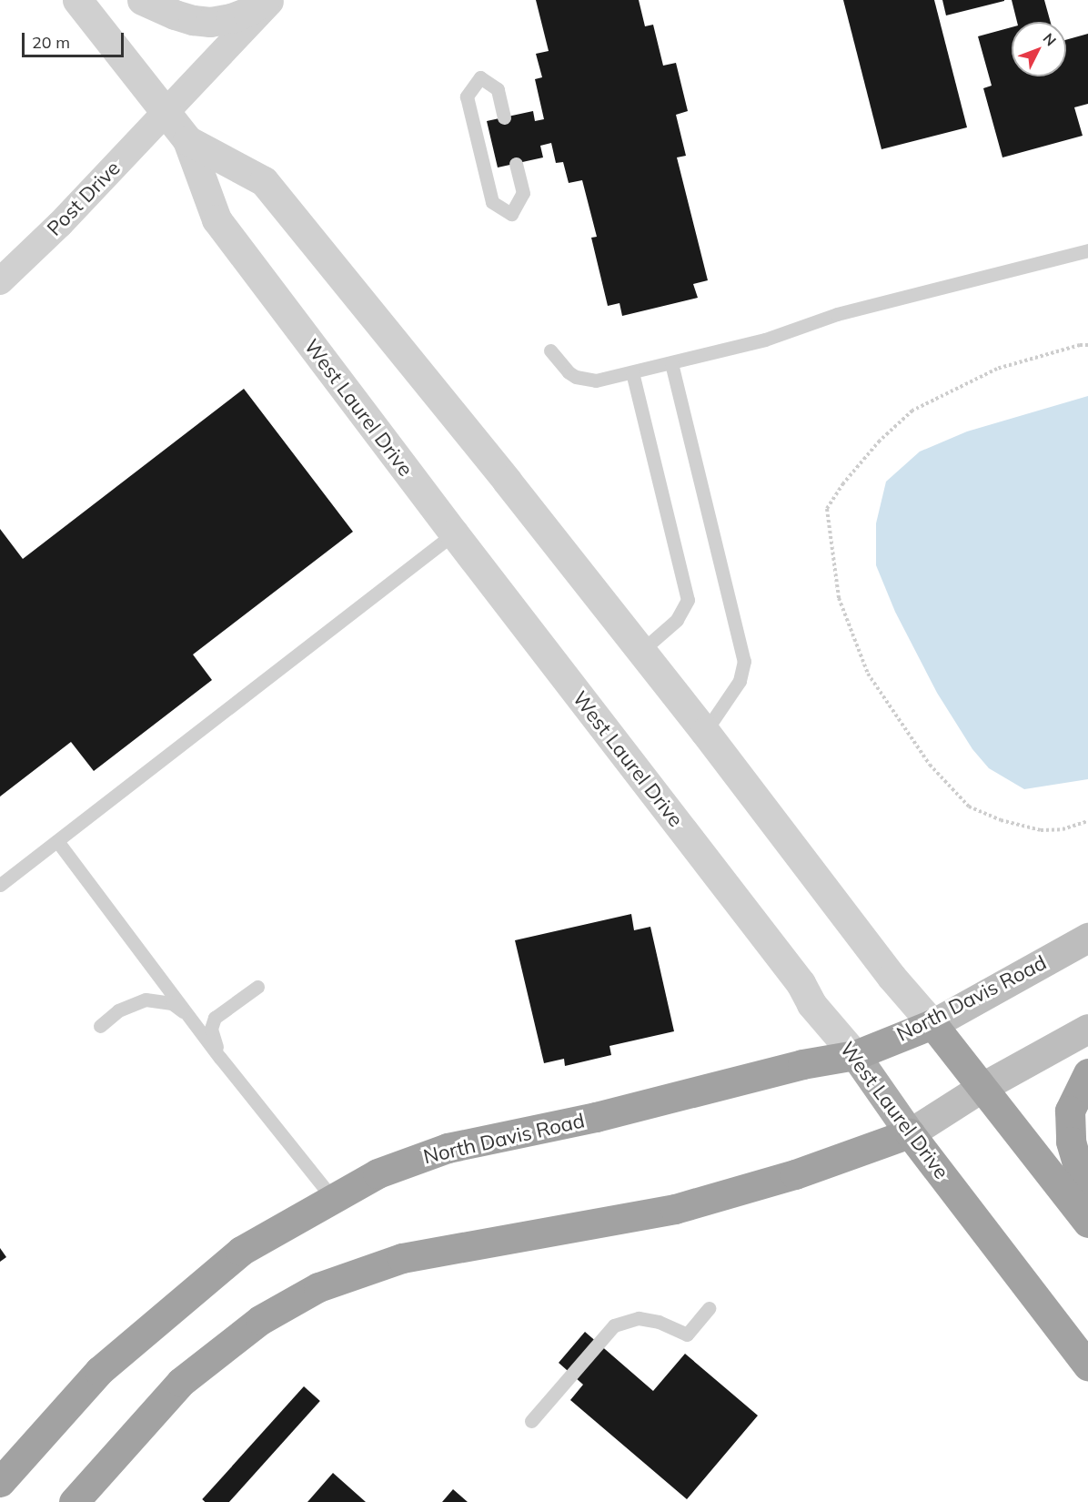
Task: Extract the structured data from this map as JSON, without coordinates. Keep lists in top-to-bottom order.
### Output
{
  "streets": {
    "highway": ["West Laurel Drive", "North Davis Road"],
    "street": ["Post Drive"]
  },
  "crossings": [
    ["Post Drive", "West Laurel Drive"],
    ["West Laurel Drive", "North Davis Road"]
  ],
  "scale_bar": "20 m",
  "north": "top right"
}
